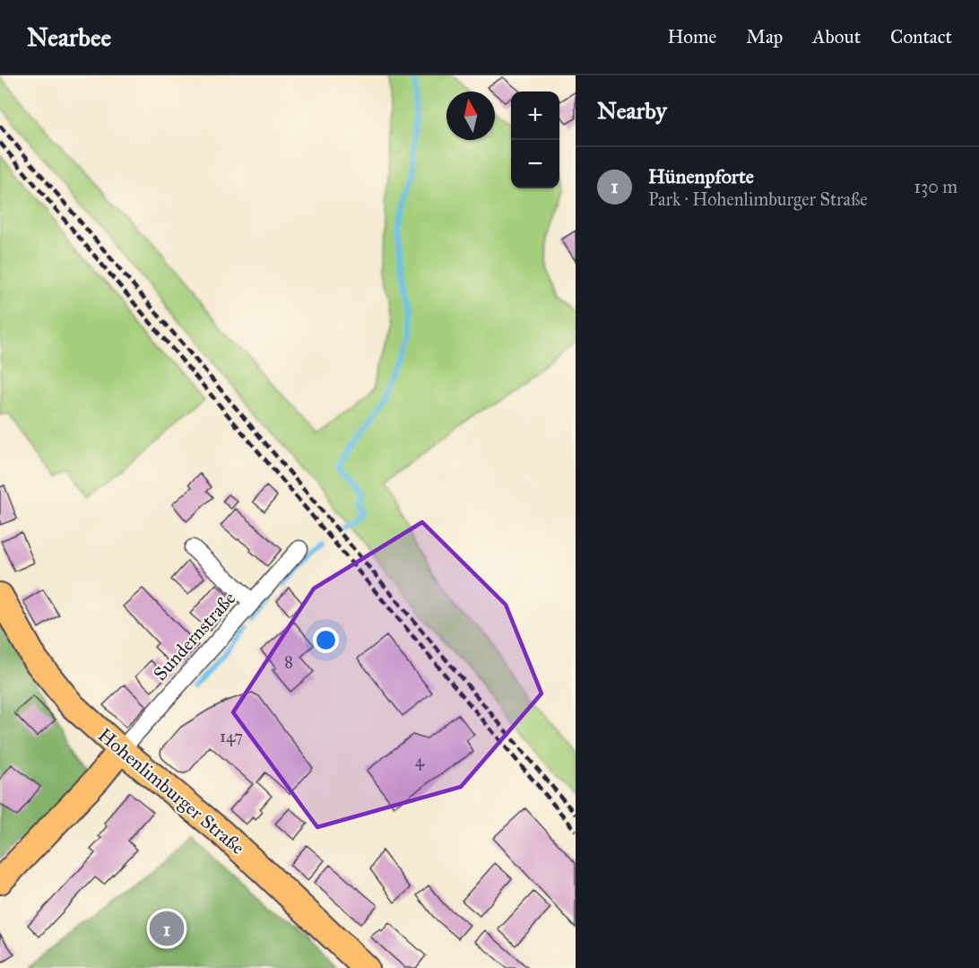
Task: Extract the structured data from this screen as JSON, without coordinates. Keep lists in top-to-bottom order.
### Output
{
  "streets": {
    "main road": ["Hohenlimburger Straße"],
    "street": ["Sundernstraße"]
  },
  "crossings": [
    ["Sundernstraße", "Hohenlimburger Straße"]
  ],
  "house_numbers": ["8", "147", "4"],
  "north": "top",
  "page": {
    "header": "Nearbee",
    "nav": [
      "Home",
      "Map",
      "About",
      "Contact"
    ],
    "heading": "Nearby",
    "map_buttons": ["+", "−"],
    "list": [
      {
        "mark": "1",
        "name": "Hünenpforte",
        "note": "Park · Hohenlimburger Straße",
        "value": "130 m"
      }
    ],
    "pins": "1"
  }
}
